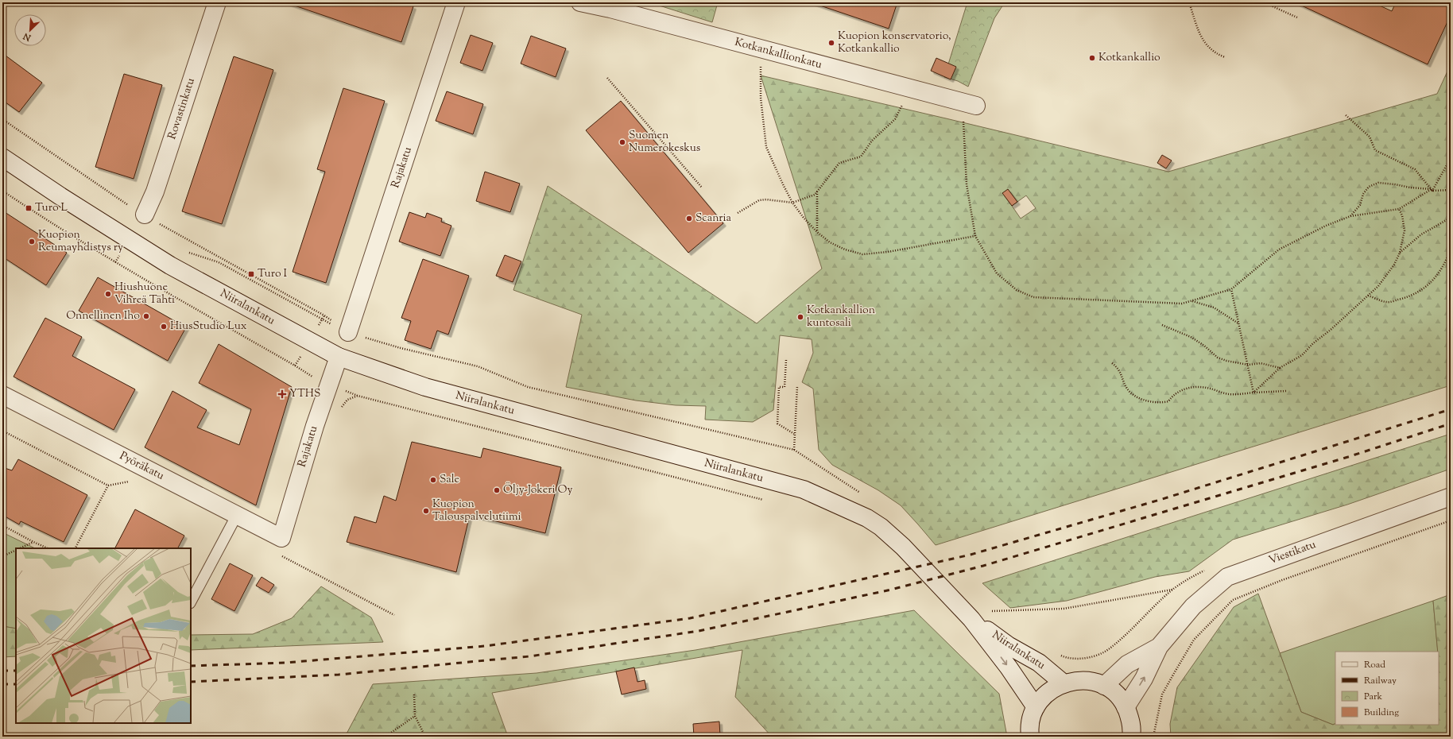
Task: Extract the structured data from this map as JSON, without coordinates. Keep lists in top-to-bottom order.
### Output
{
  "streets": {
    "street": [
      "Kotkankallionkatu",
      "Rovastinkatu",
      "Rajakatu",
      "Niiralankatu",
      "Pyöräkatu",
      "Viestikatu"
    ]
  },
  "crossings": [
    ["Rajakatu", "Niiralankatu"],
    ["Rajakatu", "Pyöräkatu"]
  ],
  "places": {
    "other": [
      "Kuopion konservatorio, Kotkankallio",
      "Kotkankallio",
      "Suomen Numerokeskus",
      "Scanria",
      "Kuopion Reumayhdistys ry",
      "Hiushuone Vihreä Tähti",
      "Onnellinen Iho",
      "Kotkankallion kuntosali",
      "HiusStudio Lux",
      "Sale",
      "Öljy-Jokeri Oy",
      "Kuopion Talouspalvelutiimi"
    ],
    "transit": ["Turo L", "Turo I"],
    "health": ["YTHS"]
  },
  "legend": [
    "Road",
    "Railway",
    "Park",
    "Building"
  ],
  "north": "bottom left"
}
